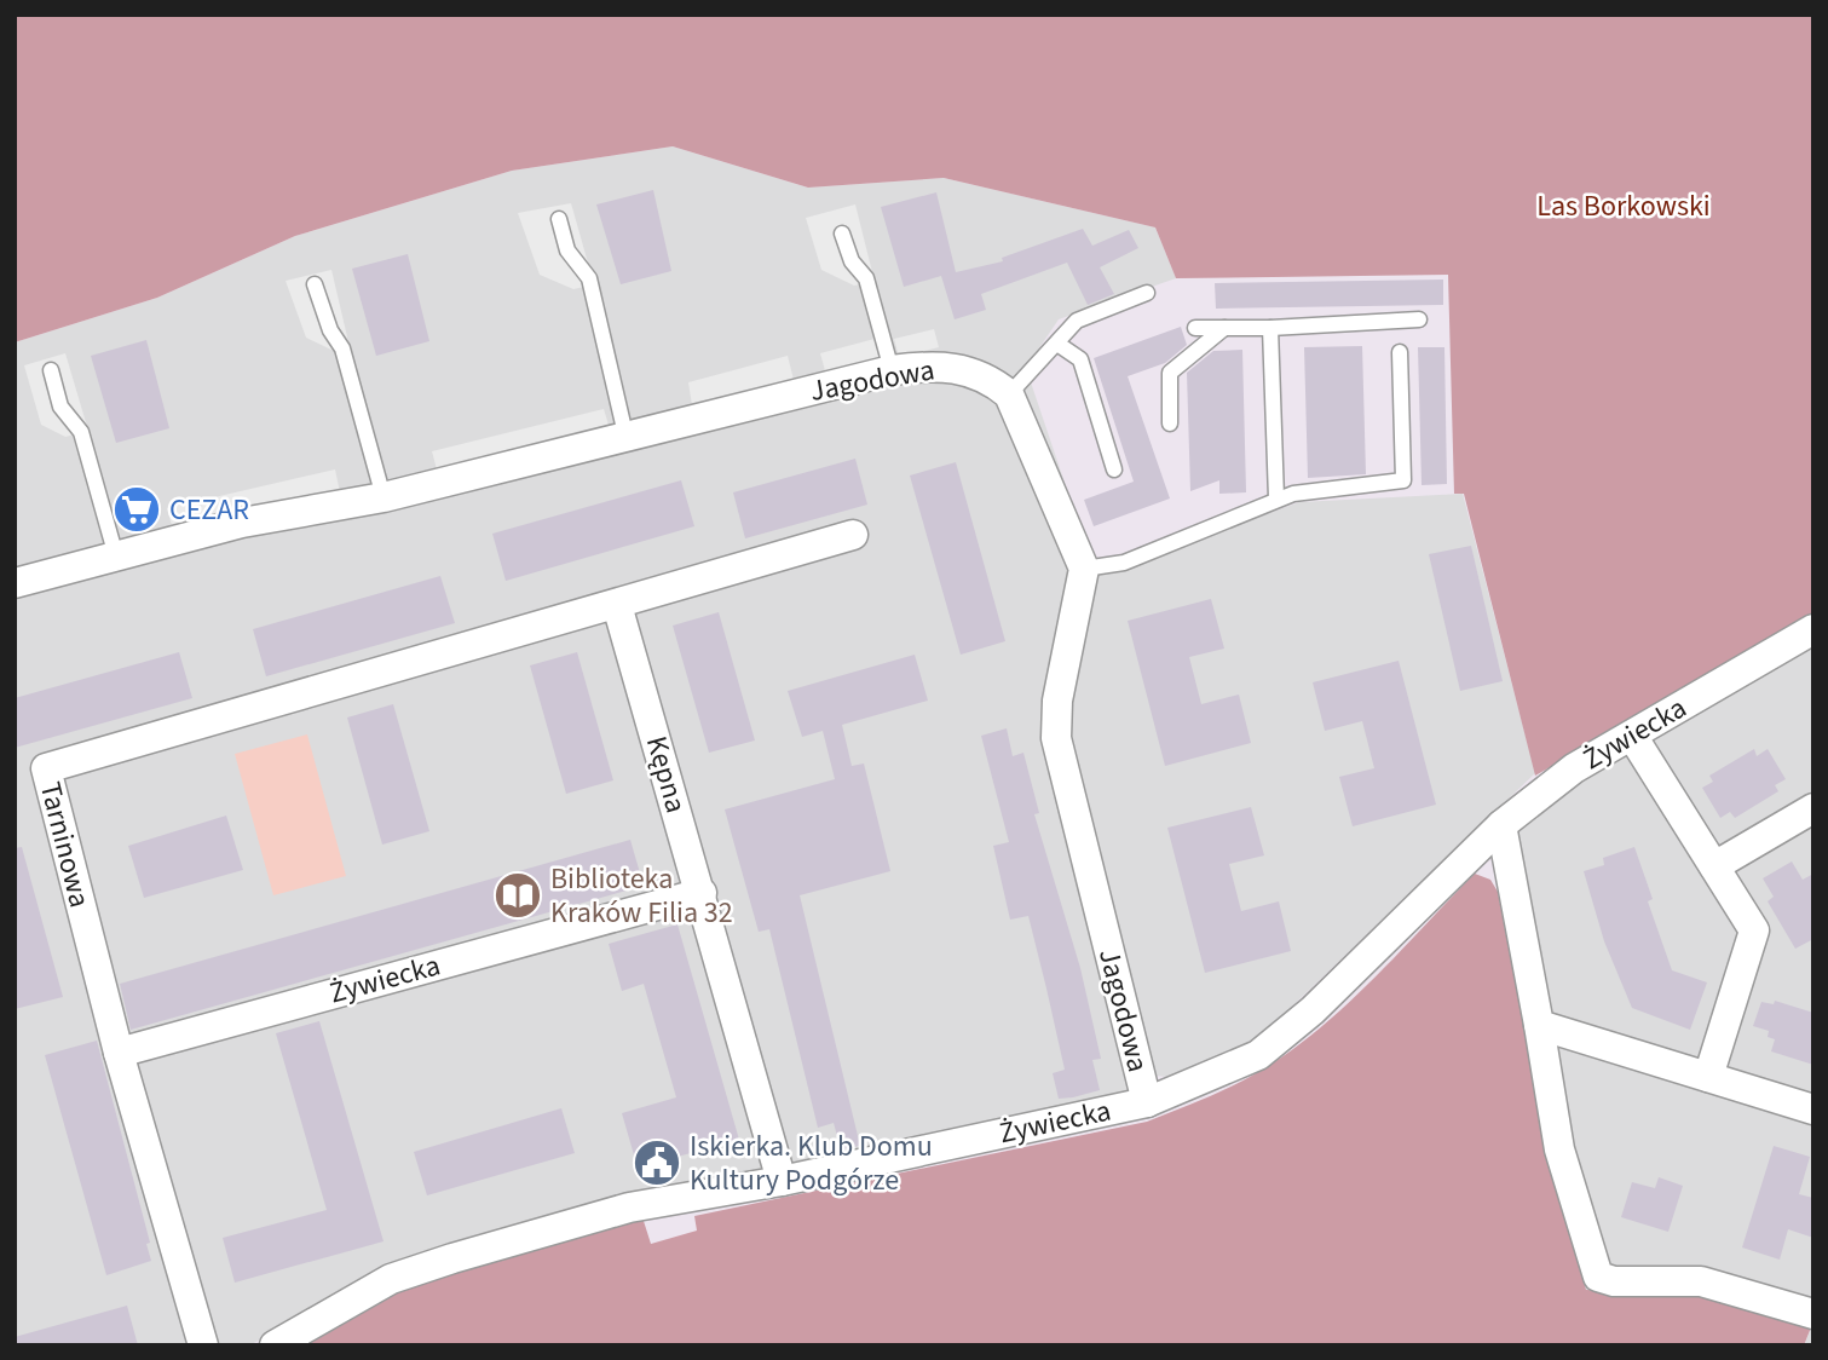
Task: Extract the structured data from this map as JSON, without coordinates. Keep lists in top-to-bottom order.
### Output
{
  "streets": {
    "street": [
      "Jagodowa",
      "Żywiecka",
      "Kępna",
      "Tarninowa"
    ]
  },
  "crossings": [
    ["Jagodowa", "Żywiecka"],
    ["Żywiecka", "Kępna"],
    ["Żywiecka", "Tarninowa"],
    ["Kępna", "Tarninowa"]
  ],
  "parks": ["Las Borkowski"],
  "places": {
    "supermarket": ["CEZAR"],
    "library": ["Biblioteka Kraków Filia 32"],
    "public building": ["Iskierka. Klub Domu Kultury Podgórze"]
  }
}
